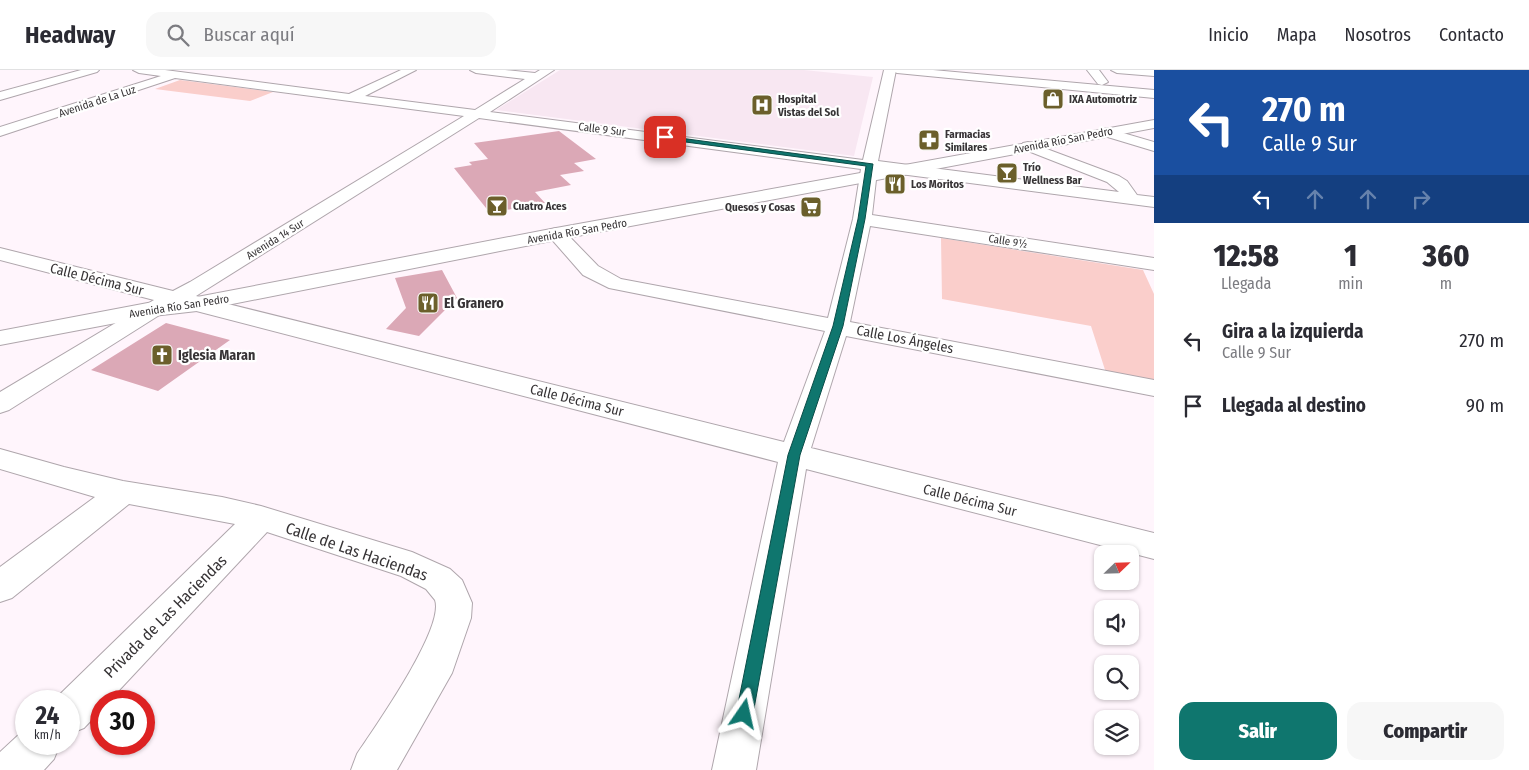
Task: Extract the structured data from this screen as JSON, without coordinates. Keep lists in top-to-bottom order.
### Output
{
  "streets": {
    "street": [
      "Avenida de La Luz",
      "Calle 9 Sur",
      "Avenida Río San Pedro",
      "Avenida 14 Sur",
      "Calle 9½",
      "Calle Décima Sur",
      "Calle Los Ángeles",
      "Calle de Las Haciendas",
      "Privada de Las Haciendas"
    ]
  },
  "crossings": [
    ["Avenida de La Luz", "Calle 9 Sur"],
    ["Calle 9 Sur", "Avenida Río San Pedro"],
    ["Calle 9 Sur", "Avenida 14 Sur"],
    ["Avenida Río San Pedro", "Avenida 14 Sur"],
    ["Avenida Río San Pedro", "Calle Décima Sur"],
    ["Avenida Río San Pedro", "Calle Los Ángeles"],
    ["Avenida 14 Sur", "Calle Décima Sur"],
    ["Calle de Las Haciendas", "Privada de Las Haciendas"]
  ],
  "places": {
    "shop": ["IXA Automotriz"],
    "hospital": ["Hospital Vistas del Sol"],
    "pharmacy": ["Farmacias Similares"],
    "bar": ["Trío Wellness Bar", "Cuatro Aces"],
    "restaurant": ["Los Moritos", "El Granero"],
    "supermarket": ["Quesos y Cosas"],
    "church": ["Iglesia Maran"]
  },
  "north": "top right",
  "page": {
    "header": "Headway",
    "search": "Buscar aquí",
    "nav": [
      "Inicio",
      "Mapa",
      "Nosotros",
      "Contacto"
    ],
    "turn": ["270 m", "Calle 9 Sur"],
    "eta": [
      "12:58",
      "Llegada",
      "1",
      "min",
      "360",
      "m"
    ],
    "list": [
      {
        "name": "Gira a la izquierda",
        "note": "Calle 9 Sur",
        "value": "270 m"
      },
      {
        "name": "Llegada al destino",
        "value": "90 m"
      }
    ],
    "speed": "24 km/h",
    "limit": "30",
    "buttons": ["Salir", "Compartir"]
  }
}
